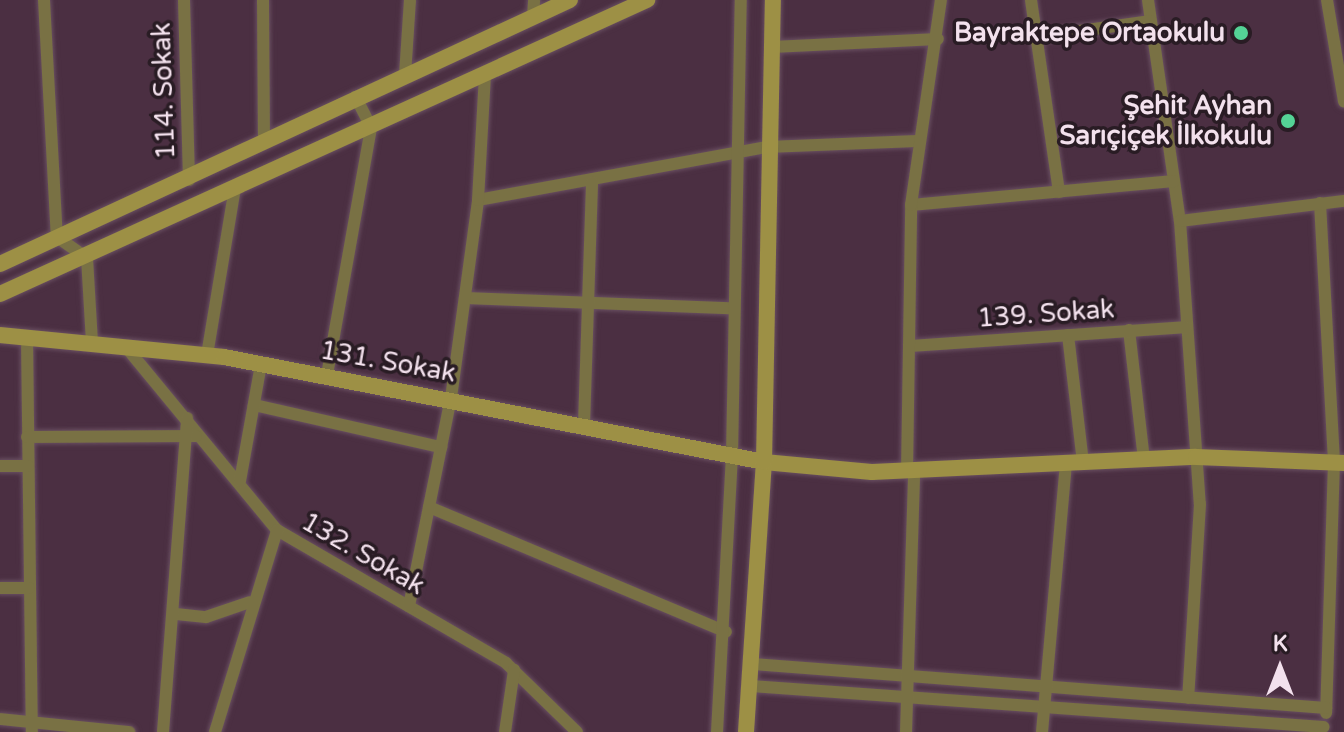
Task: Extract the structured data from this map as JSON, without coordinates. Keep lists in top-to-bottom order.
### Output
{
  "streets": {
    "street": [
      "114. Sokak",
      "139. Sokak",
      "131. Sokak",
      "132. Sokak"
    ]
  },
  "crossings": [
    ["131. Sokak", "132. Sokak"]
  ],
  "places": ["Bayraktepe Ortaokulu", "Şehit Ayhan Sarıçiçek İlkokulu"],
  "north": "top"
}
